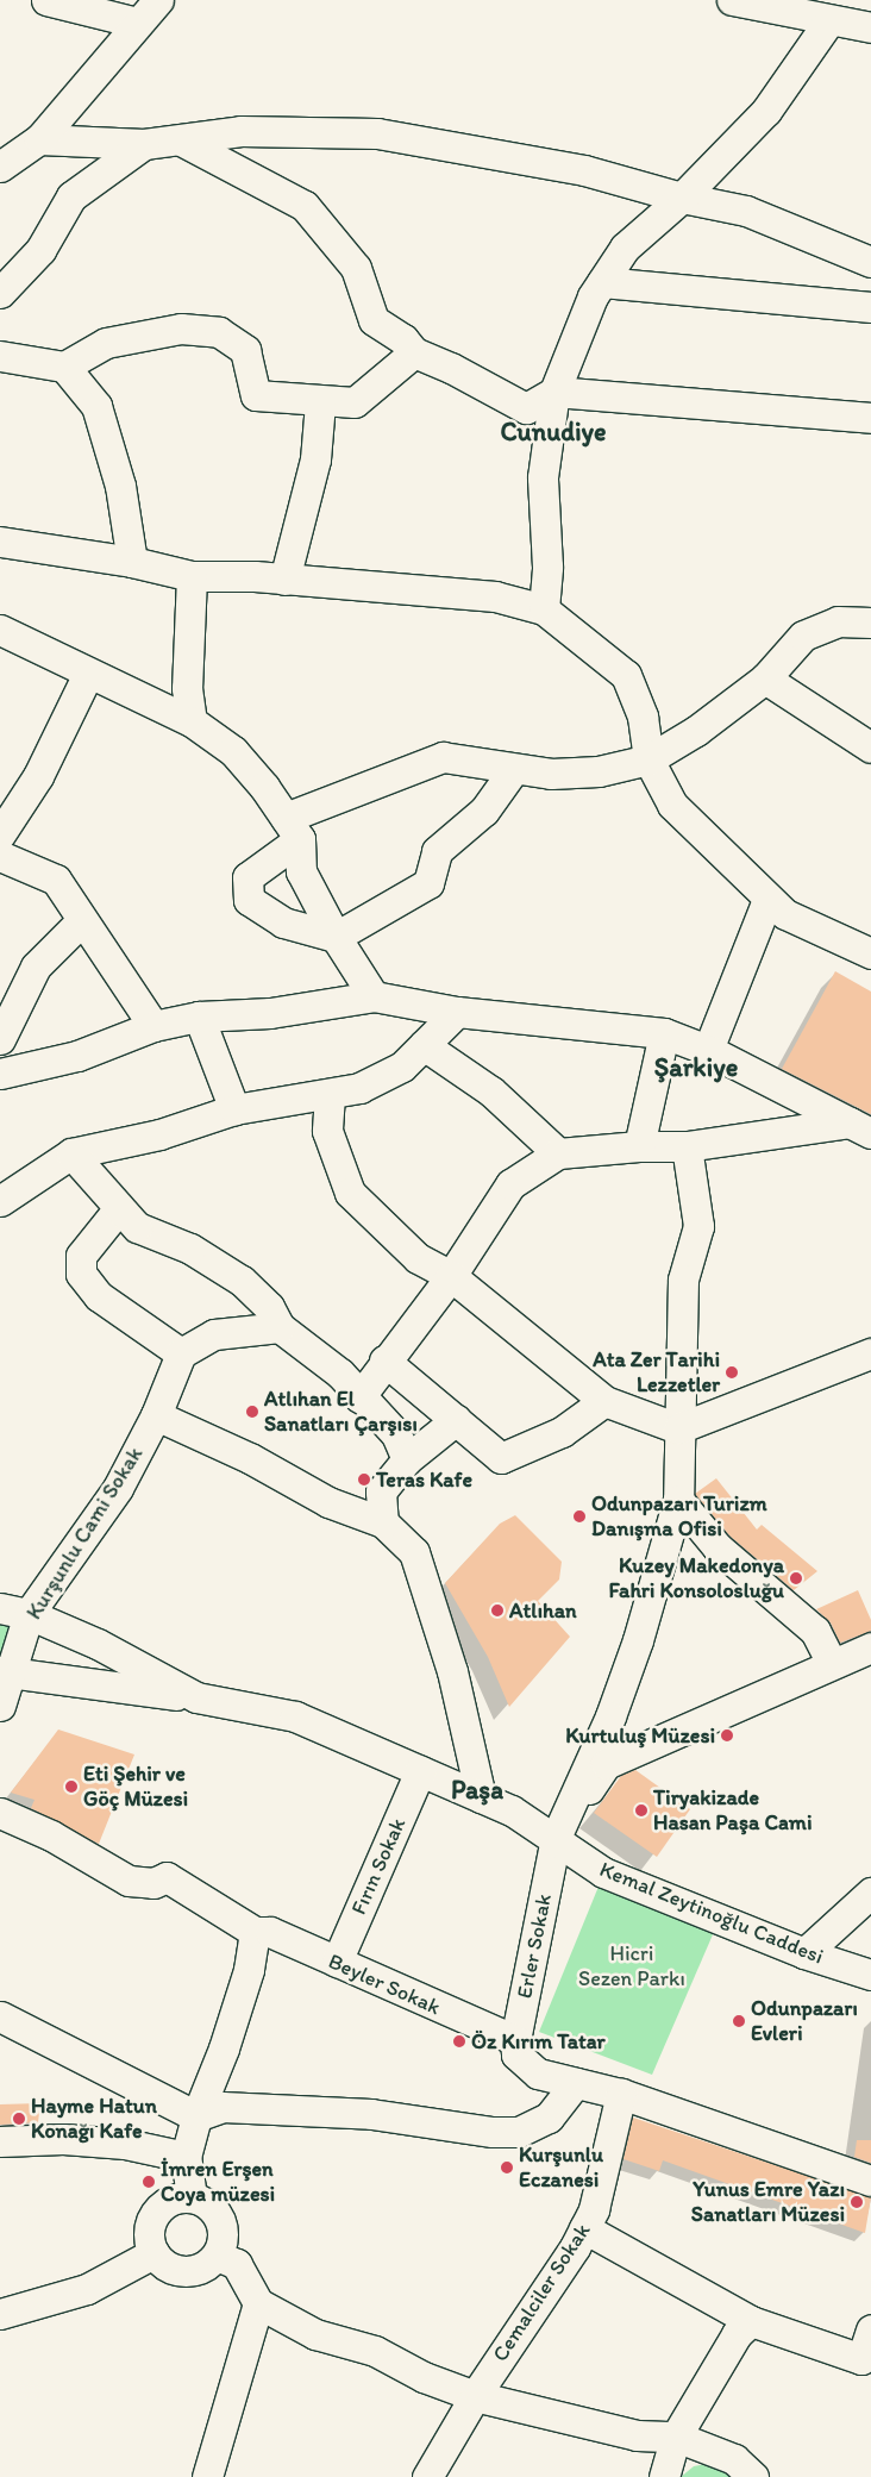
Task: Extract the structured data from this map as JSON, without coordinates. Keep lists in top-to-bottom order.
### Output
{
  "streets": {
    "street": [
      "Kurşunlu Cami Sokak",
      "Fırın Sokak",
      "Kemal Zeytinoğlu Caddesi",
      "Erler Sokak",
      "Beyler Sokak",
      "Cemalciler Sokak"
    ]
  },
  "crossings": [
    ["Kurşunlu Cami Sokak", "Kemal Zeytinoğlu Caddesi"],
    ["Fırın Sokak", "Kemal Zeytinoğlu Caddesi"],
    ["Fırın Sokak", "Beyler Sokak"],
    ["Kemal Zeytinoğlu Caddesi", "Erler Sokak"],
    ["Erler Sokak", "Beyler Sokak"],
    ["Beyler Sokak", "Cemalciler Sokak"]
  ],
  "districts": ["Cunudiye", "Şarkiye", "Paşa"],
  "parks": ["Hicri Sezen Parkı"],
  "places": [
    "Ata Zer Tarihi Lezzetler",
    "Atlıhan El Sanatları Çarşısı",
    "Teras Kafe",
    "Odunpazarı Turizm Danışma Ofisi",
    "Kuzey Makedonya Fahri Konsolosluğu",
    "Atlıhan",
    "Kurtuluş Müzesi",
    "Eti Şehir ve Göç Müzesi",
    "Tiryakizade Hasan Paşa Cami",
    "Odunpazarı Evleri",
    "Öz Kırım Tatar",
    "Hayme Hatun Konağı Kafe",
    "Kurşunlu Eczanesi",
    "İmren Erşen Coya müzesi",
    "Yunus Emre Yazı Sanatları Müzesi"
  ]
}
